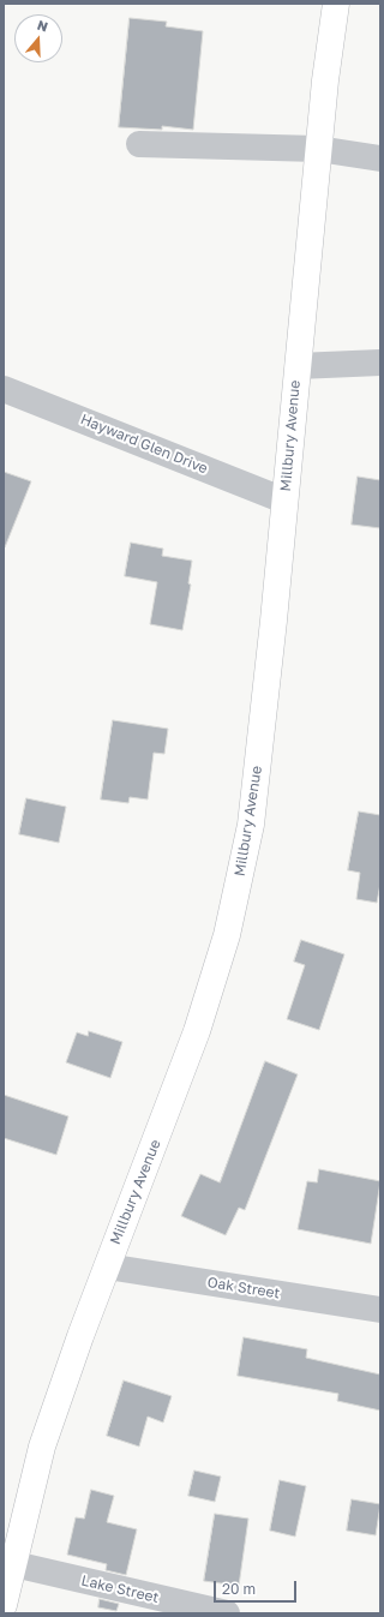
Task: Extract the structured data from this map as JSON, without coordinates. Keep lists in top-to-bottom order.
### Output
{
  "streets": {
    "main road": ["Millbury Avenue"],
    "street": ["Hayward Glen Drive", "Oak Street", "Lake Street"]
  },
  "crossings": [
    ["Millbury Avenue", "Hayward Glen Drive"],
    ["Millbury Avenue", "Oak Street"],
    ["Millbury Avenue", "Lake Street"]
  ],
  "scale_bar": "20 m",
  "north": "top"
}
